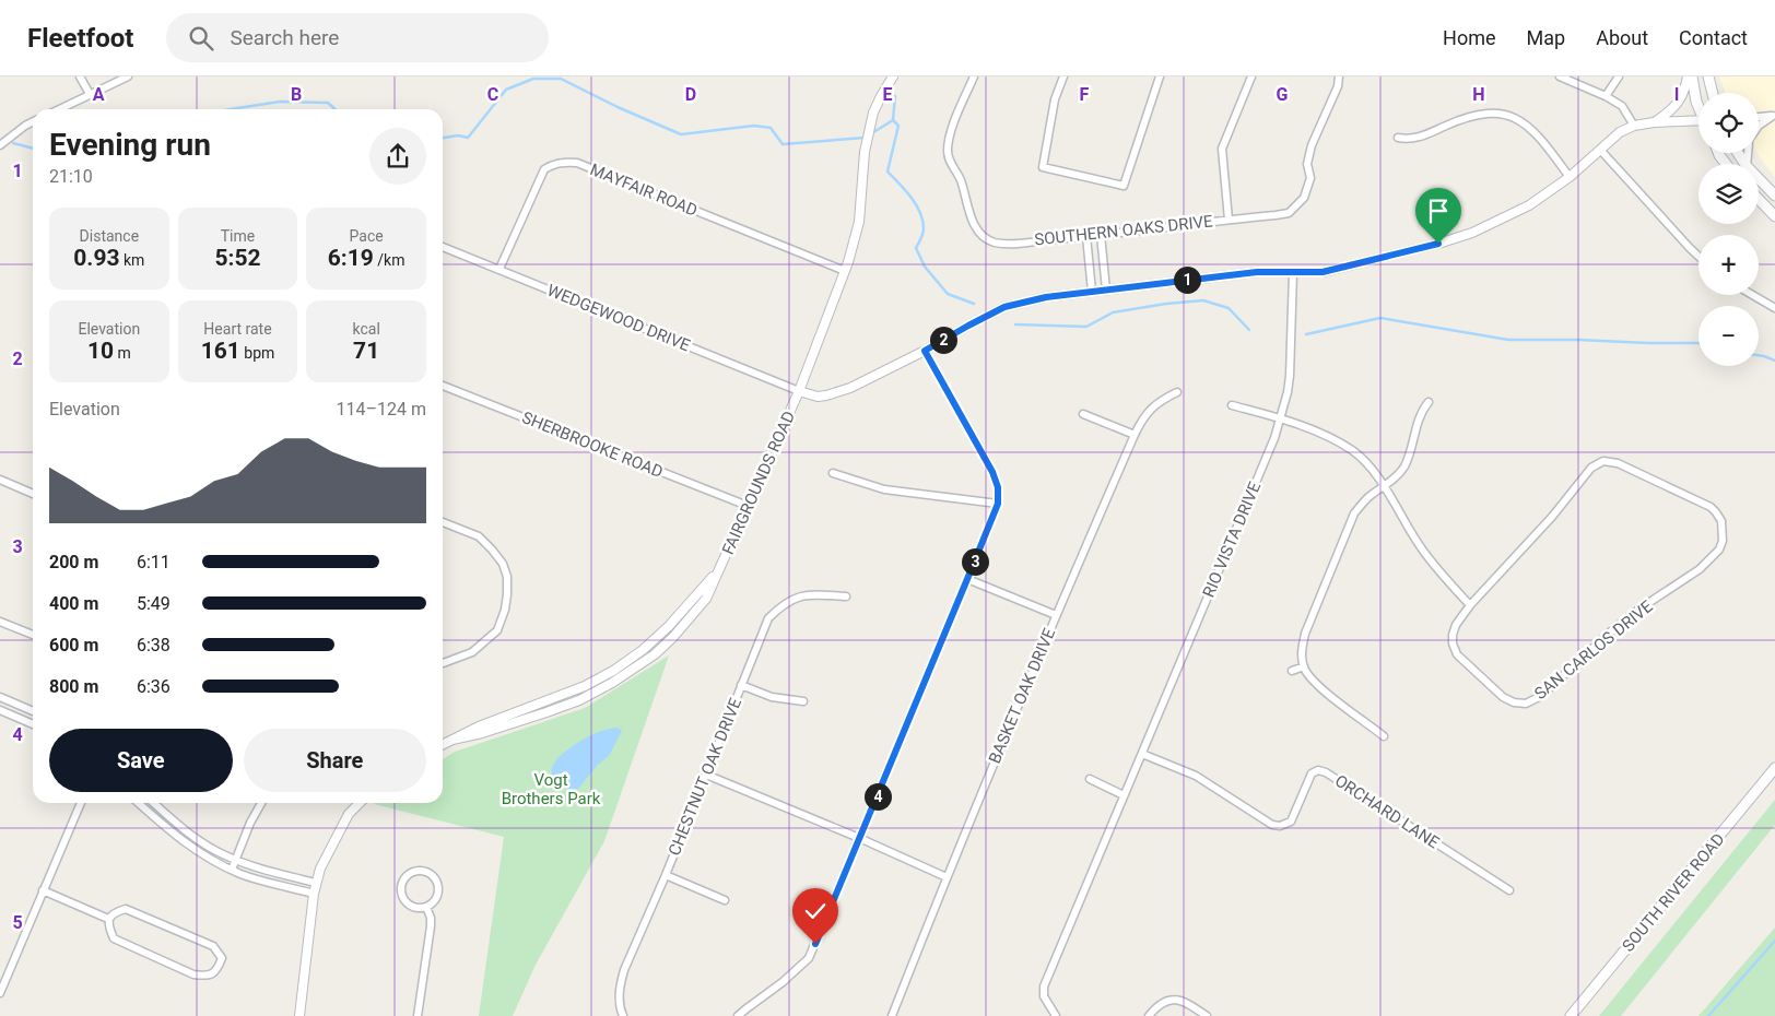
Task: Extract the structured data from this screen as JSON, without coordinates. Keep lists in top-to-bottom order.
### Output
{
  "streets": {
    "main road": ["SOUTH RIVER ROAD"],
    "street": [
      "MAYFAIR ROAD",
      "SOUTHERN OAKS DRIVE",
      "WEDGEWOOD DRIVE",
      "SHERBROOKE ROAD",
      "FAIRGROUNDS ROAD",
      "RIO VISTA DRIVE",
      "SAN CARLOS DRIVE",
      "BASKET OAK DRIVE",
      "CHESTNUT OAK DRIVE",
      "ORCHARD LANE"
    ]
  },
  "crossings": [
    ["MAYFAIR ROAD", "WEDGEWOOD DRIVE"],
    ["MAYFAIR ROAD", "FAIRGROUNDS ROAD"],
    ["WEDGEWOOD DRIVE", "FAIRGROUNDS ROAD"],
    ["SHERBROOKE ROAD", "FAIRGROUNDS ROAD"],
    ["RIO VISTA DRIVE", "ORCHARD LANE"]
  ],
  "parks": ["Vogt Brothers Park"],
  "page": {
    "header": "Fleetfoot",
    "search": "Search here",
    "nav": [
      "Home",
      "Map",
      "About",
      "Contact"
    ],
    "map_buttons": ["+", "−"],
    "heading": ["Evening run", "21:10"],
    "stats": [
      ["Distance", "0.93 km"],
      ["Time", "5:52"],
      ["Pace", "6:19 /km"],
      ["Elevation", "10 m"],
      ["Heart rate", "161 bpm"],
      ["kcal", "71"]
    ],
    "pins": [
      "1",
      "2",
      "3",
      "4"
    ],
    "chart": ["Elevation", "114–124 m"],
    "list": [
      {
        "name": "200 m",
        "note": "6:11"
      },
      {
        "name": "400 m",
        "note": "5:49"
      },
      {
        "name": "600 m",
        "note": "6:38"
      },
      {
        "name": "800 m",
        "note": "6:36"
      }
    ],
    "buttons": ["Save", "Share"]
  },
  "grid": {
    "columns": [
      "A",
      "B",
      "C",
      "D",
      "E",
      "F",
      "G",
      "H",
      "I"
    ],
    "rows": [
      "1",
      "2",
      "3",
      "4",
      "5"
    ]
  }
}
